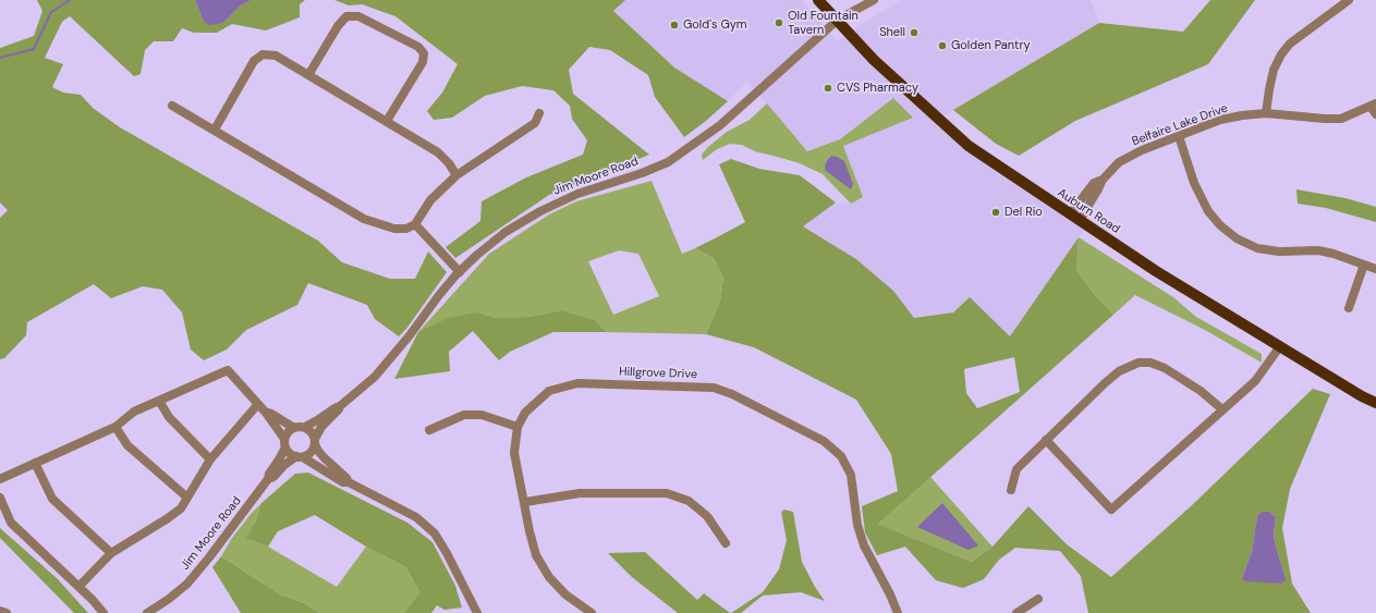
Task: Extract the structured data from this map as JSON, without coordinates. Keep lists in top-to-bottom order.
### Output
{
  "streets": {
    "main road": ["Auburn Road"],
    "street": ["Belfaire Lake Drive", "Jim Moore Road", "Hillgrove Drive"]
  },
  "crossings": [
    ["Belfaire Lake Drive", "Auburn Road"],
    ["Jim Moore Road", "Auburn Road"]
  ],
  "places": [
    "Old Fountain Tavern",
    "Gold's Gym",
    "Shell",
    "Golden Pantry",
    "CVS Pharmacy",
    "Del Rio"
  ]
}
